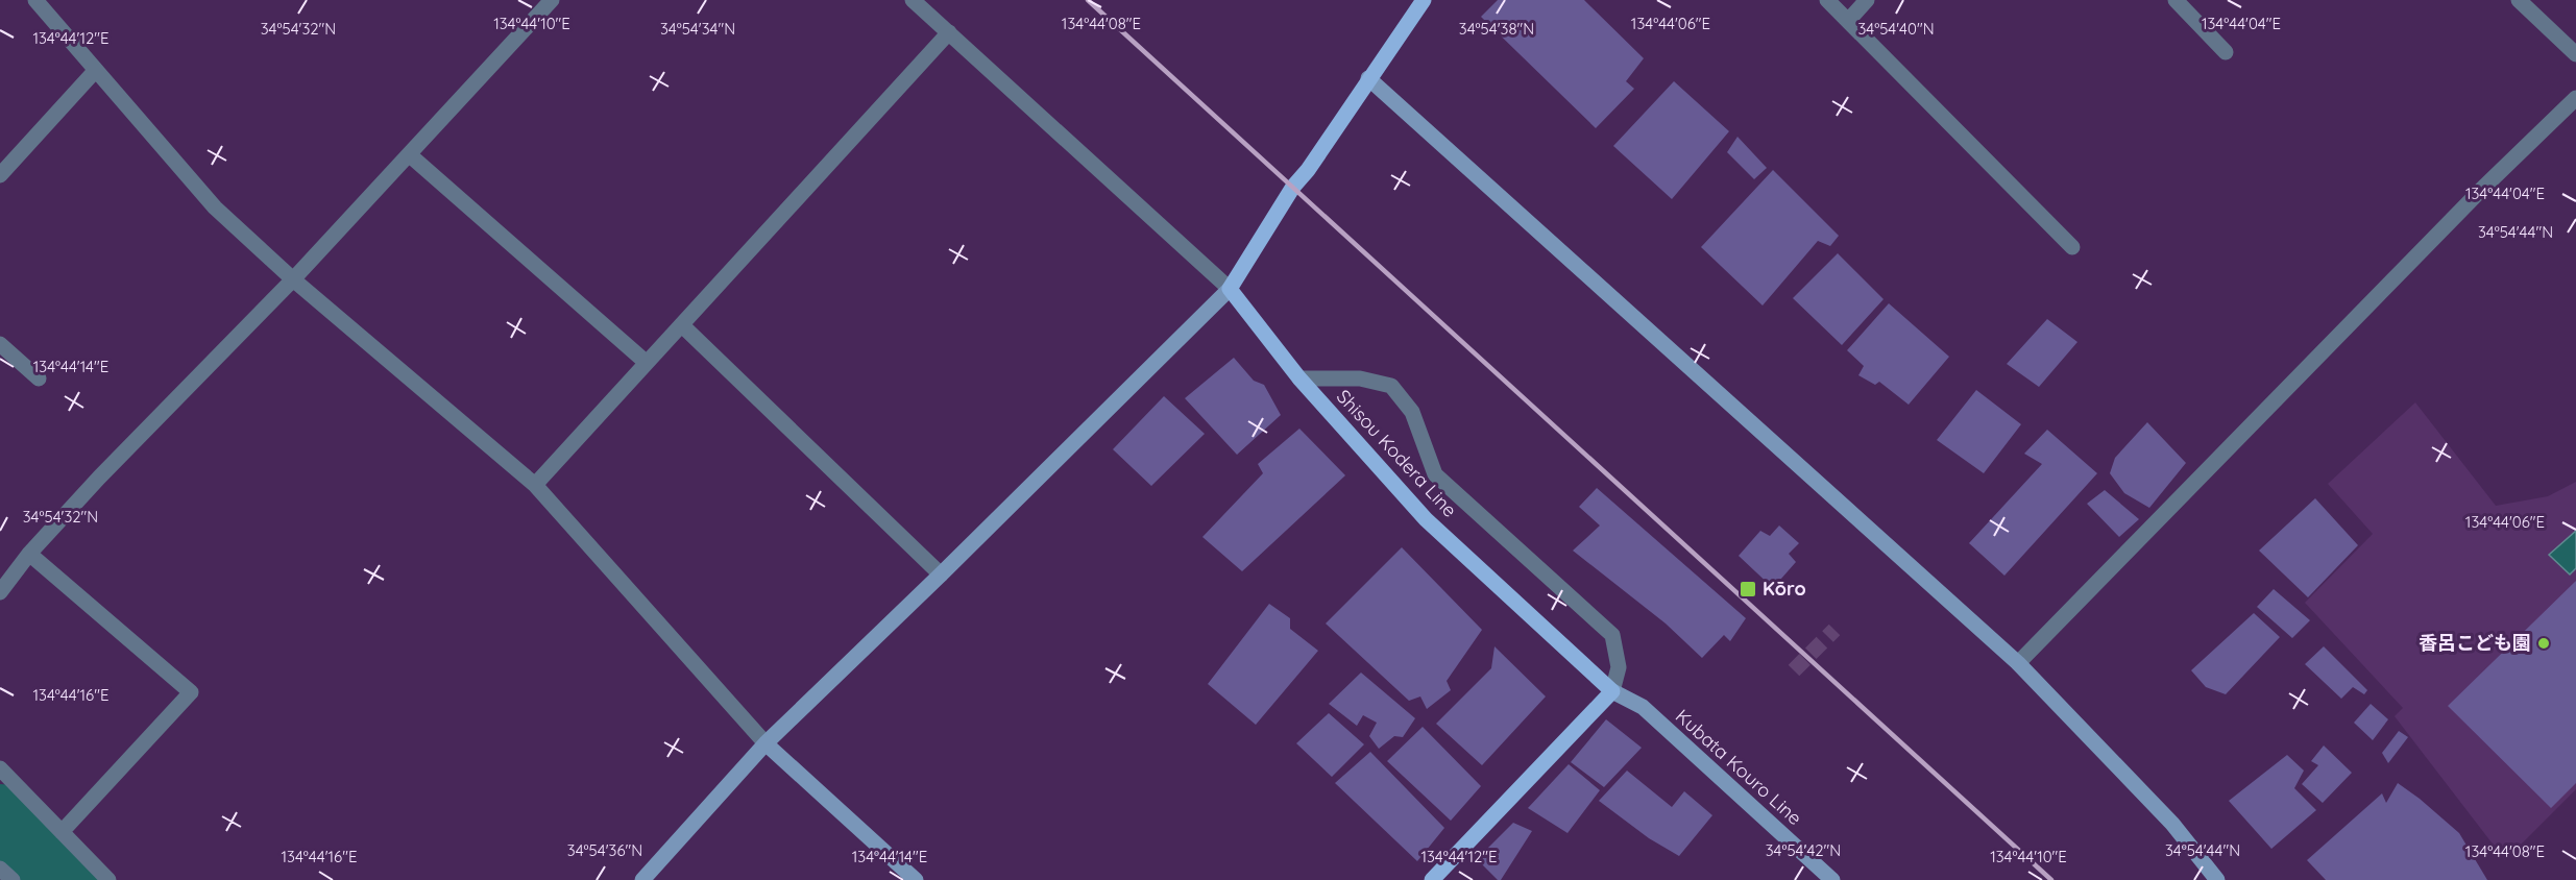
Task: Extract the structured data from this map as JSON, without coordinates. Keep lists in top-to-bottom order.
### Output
{
  "streets": {
    "main road": ["Shisou Kodera Line"],
    "street": ["Kubata Kouro Line"]
  },
  "crossings": [
    ["Shisou Kodera Line", "Kubata Kouro Line"]
  ],
  "places": {
    "transit": ["Kōro"],
    "other": ["香呂こども園"]
  },
  "coordinates": [
    "134°44'08\"E",
    "134°44'06\"E",
    "134°44'04\"E",
    "134°44'10\"E",
    "34°54'32\"N",
    "34°54'34\"N",
    "34°54'38\"N",
    "34°54'40\"N",
    "134°44'12\"E",
    "34°54'44\"N",
    "134°44'14\"E",
    "134°44'16\"E",
    "34°54'36\"N",
    "34°54'42\"N"
  ]
}
